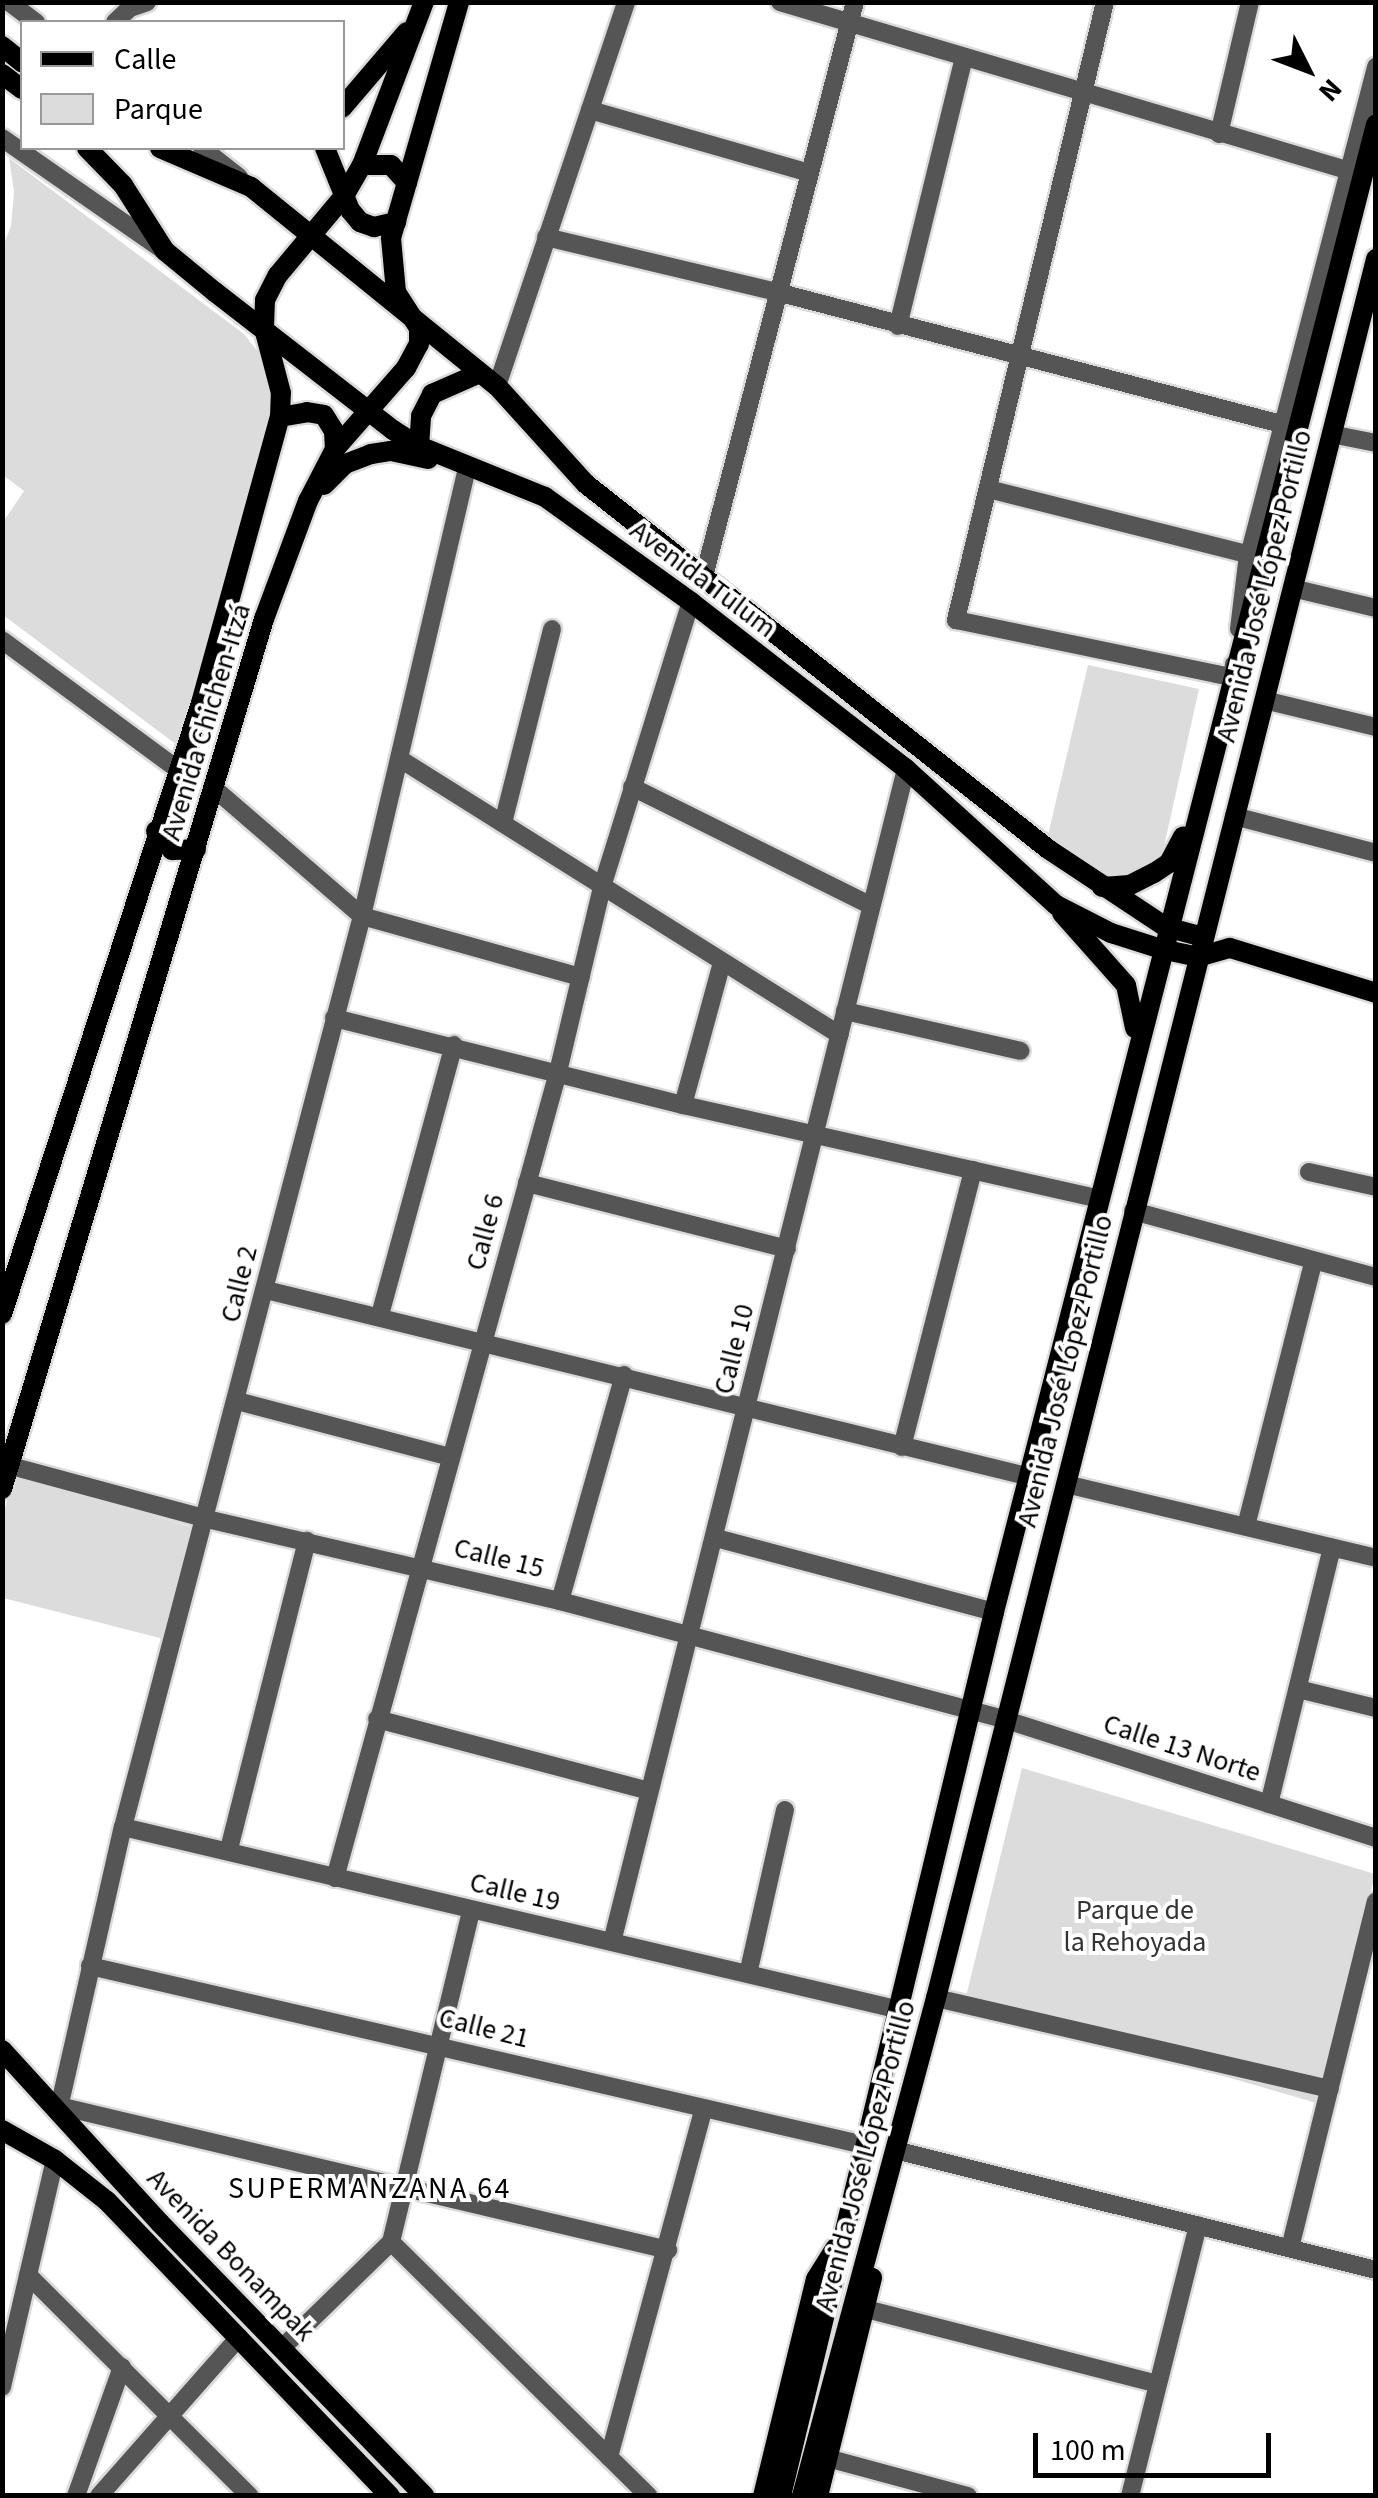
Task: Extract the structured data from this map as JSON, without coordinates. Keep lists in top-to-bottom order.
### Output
{
  "streets": {
    "main road": [
      "Avenida Tulum",
      "Avenida José López Portillo",
      "Avenida Chichen-Itzá",
      "Avenida Bonampak"
    ],
    "street": [
      "Calle 6",
      "Calle 2",
      "Calle 10",
      "Calle 15",
      "Calle 13 Norte",
      "Calle 19",
      "Calle 21"
    ]
  },
  "crossings": [
    ["Avenida Tulum", "Avenida José López Portillo"],
    ["Avenida Tulum", "Avenida Chichen-Itzá"],
    ["Avenida Tulum", "Calle 6"],
    ["Avenida Tulum", "Calle 2"],
    ["Avenida Tulum", "Calle 10"],
    ["Avenida José López Portillo", "Calle 15"],
    ["Avenida José López Portillo", "Calle 13 Norte"],
    ["Avenida José López Portillo", "Calle 19"],
    ["Avenida José López Portillo", "Calle 21"],
    ["Avenida Chichen-Itzá", "Calle 15"],
    ["Calle 6", "Calle 15"],
    ["Calle 6", "Calle 19"],
    ["Calle 2", "Calle 15"],
    ["Calle 2", "Calle 19"],
    ["Calle 2", "Calle 21"],
    ["Calle 2", "Avenida Bonampak"],
    ["Calle 10", "Calle 15"],
    ["Calle 10", "Calle 19"],
    ["Calle 15", "Calle 13 Norte"]
  ],
  "districts": ["SUPERMANZANA 64"],
  "parks": ["Parque de la Rehoyada"],
  "legend": ["Calle", "Parque"],
  "scale_bar": "100 m",
  "north": "bottom right"
}
